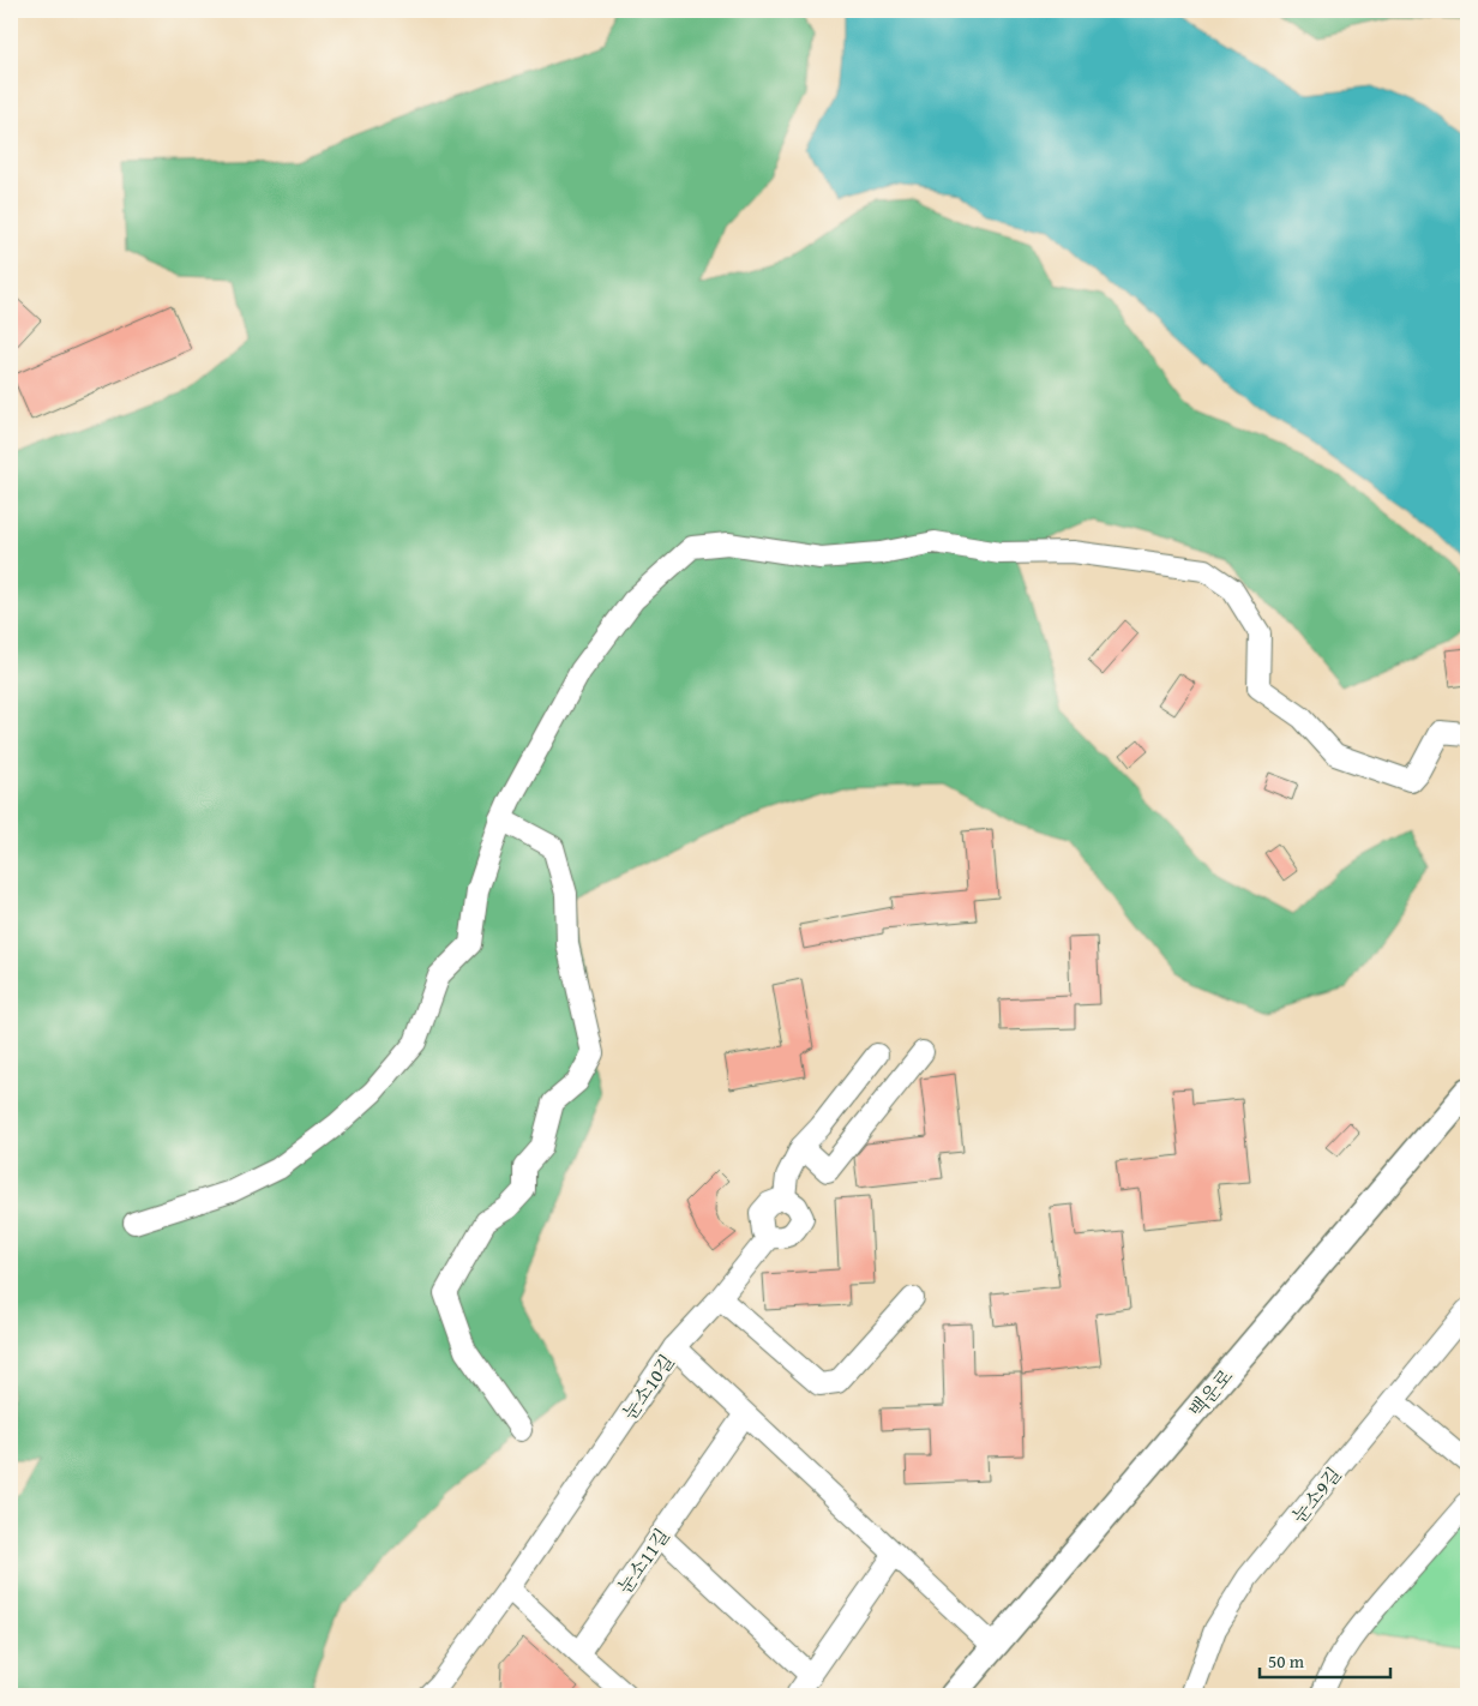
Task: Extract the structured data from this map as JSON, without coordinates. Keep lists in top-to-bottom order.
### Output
{
  "streets": {
    "main road": ["백운로"],
    "street": ["눈소10길", "눈소9길", "눈소11길"]
  },
  "crossings": [
    ["눈소10길", "백운로"],
    ["눈소10길", "눈소11길"]
  ],
  "scale_bar": "50 m"
}
